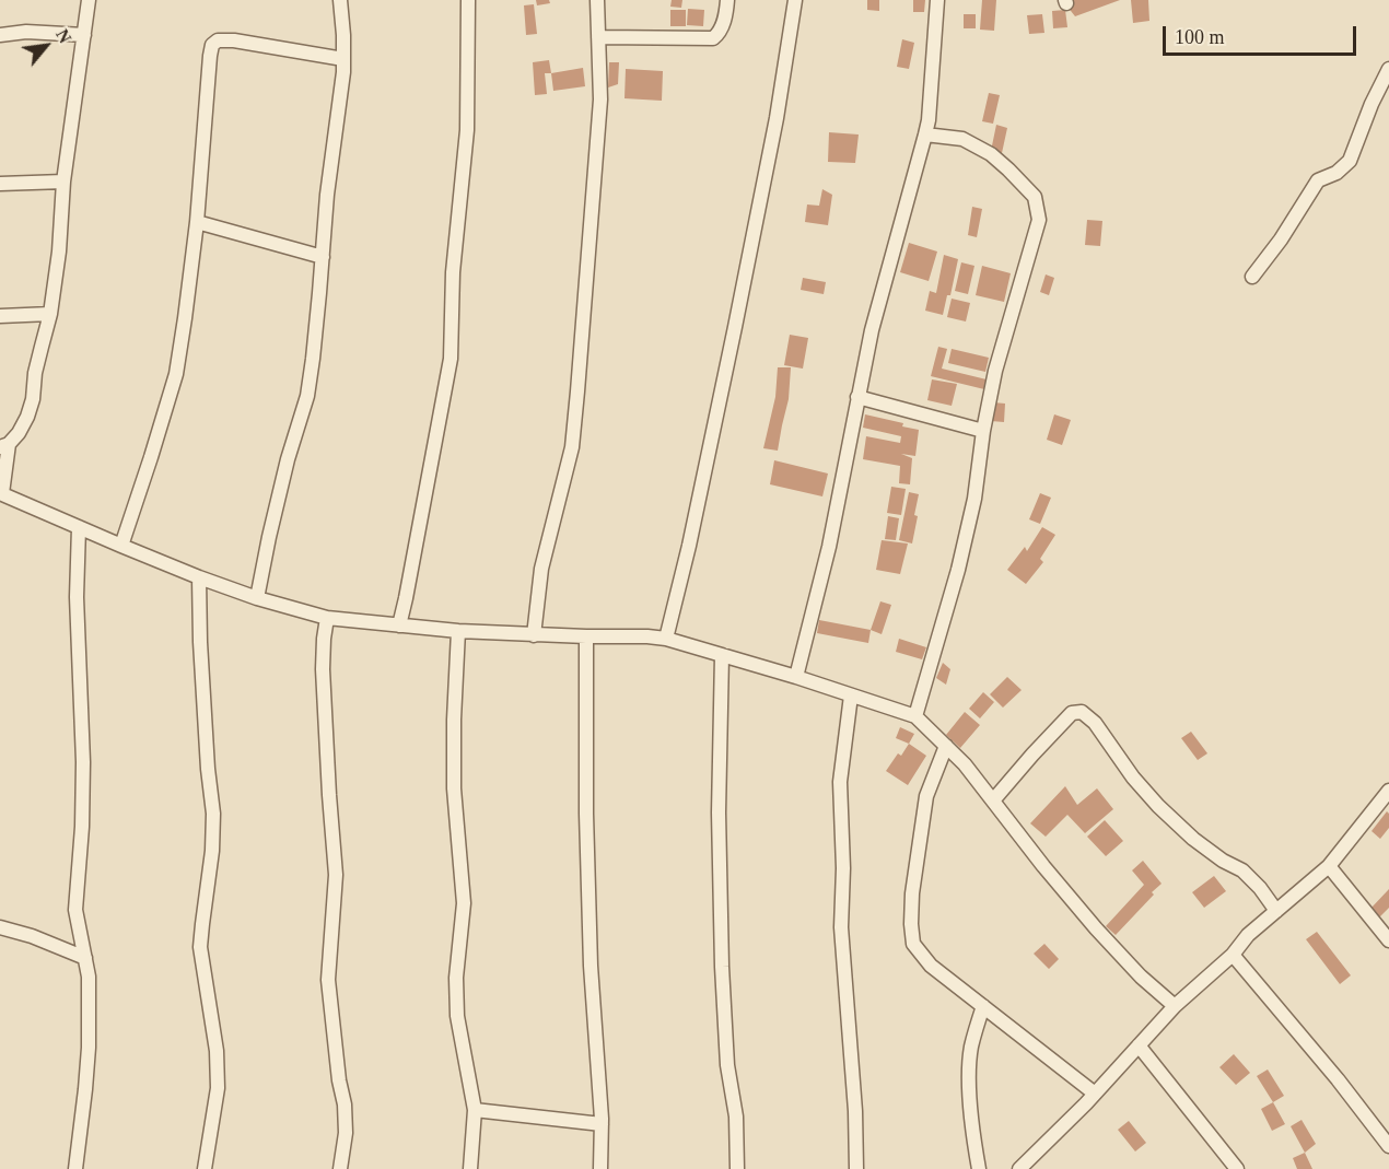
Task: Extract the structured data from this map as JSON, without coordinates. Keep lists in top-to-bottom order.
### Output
{
  "scale_bar": "100 m",
  "north": "top right"
}
